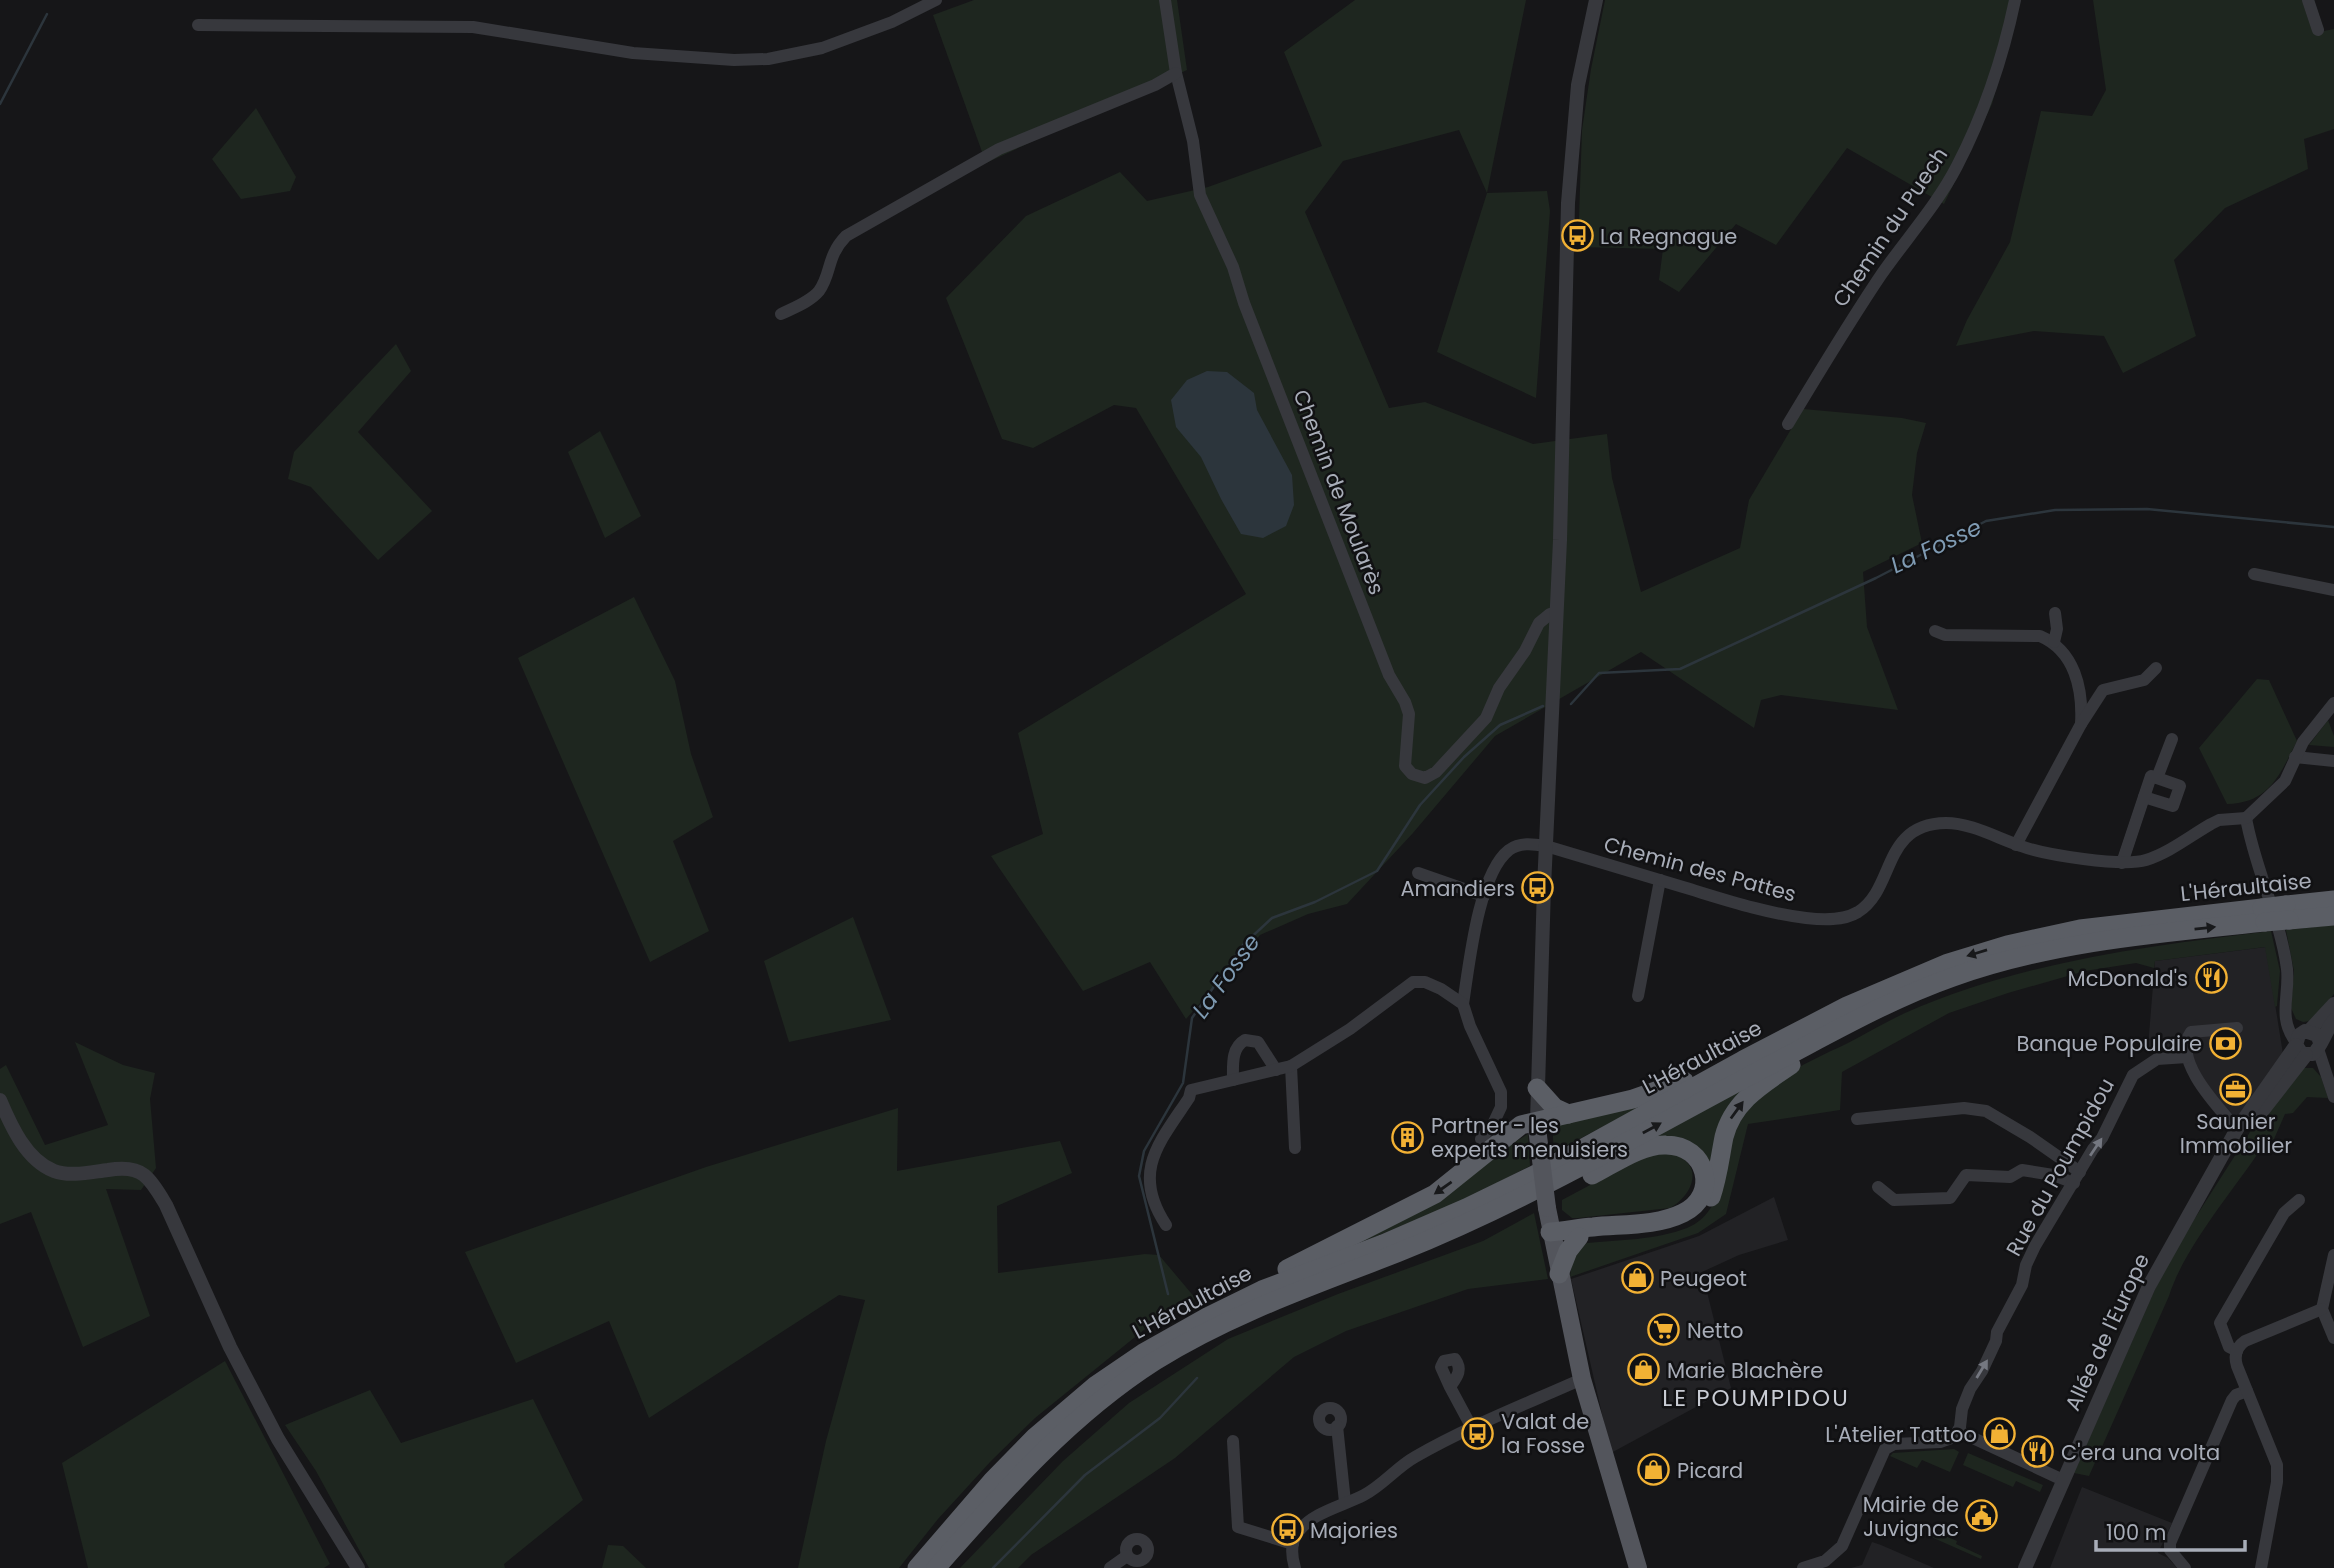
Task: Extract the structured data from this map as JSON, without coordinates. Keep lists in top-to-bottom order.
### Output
{
  "streets": {
    "highway": ["L'Héraultaise"],
    "street": [
      "Chemin du Puech",
      "Chemin de Moularès",
      "Chemin des Pattes",
      "Rue du Poumpidou",
      "Allée de l'Europe"
    ]
  },
  "one_way": ["Rue du Poumpidou"],
  "districts": ["LE POUMPIDOU"],
  "water": ["La Fosse"],
  "places": {
    "bus stop": [
      "La Regnague",
      "Amandiers",
      "Valat de la Fosse",
      "Majories"
    ],
    "restaurant": ["McDonald's", "C'era una volta"],
    "bank": ["Banque Populaire"],
    "office": ["Saunier Immobilier"],
    "building": ["Partner - les experts menuisiers"],
    "shop": [
      "Peugeot",
      "Marie Blachère",
      "L'Atelier Tattoo",
      "Picard"
    ],
    "supermarket": ["Netto"],
    "public building": ["Mairie de Juvignac"]
  },
  "scale_bar": "100 m"
}
